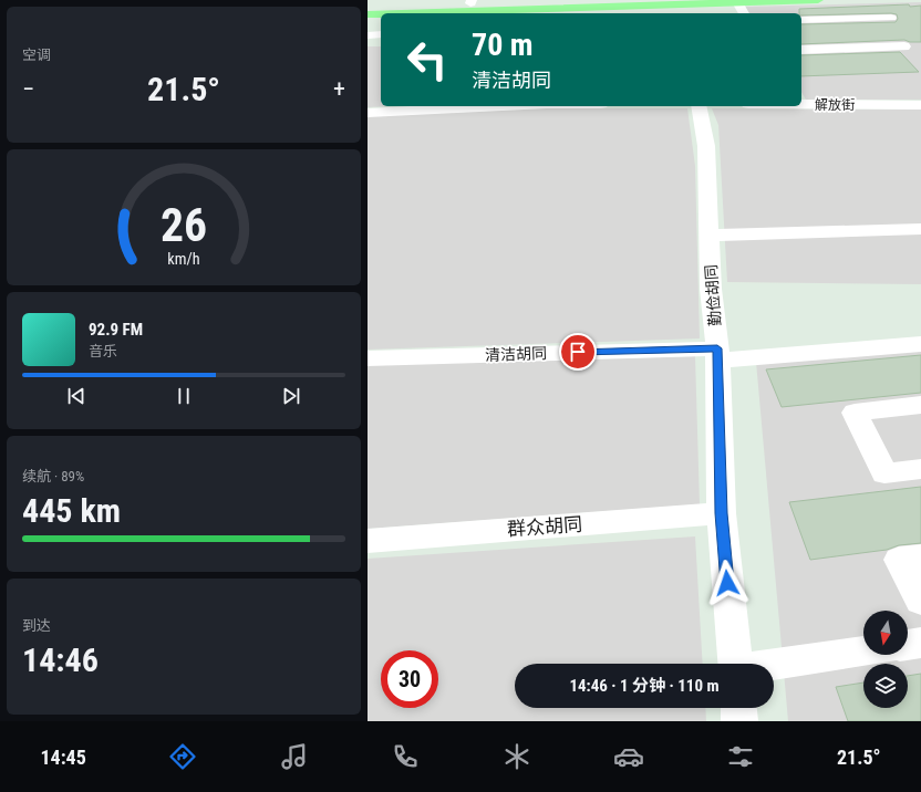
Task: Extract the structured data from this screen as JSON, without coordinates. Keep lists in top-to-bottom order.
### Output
{
  "streets": {
    "street": [
      "解放街",
      "勤俭胡同",
      "清洁胡同",
      "群众胡同"
    ]
  },
  "crossings": [
    ["勤俭胡同", "清洁胡同"],
    ["勤俭胡同", "群众胡同"]
  ],
  "north": "bottom",
  "page": {
    "tile": [
      "空调",
      ["续航 · 89%", "445 km"],
      ["到达", "14:46"]
    ],
    "turn": ["70 m", "清洁胡同"],
    "heat": ["−", "21.5°", "+"],
    "song": ["92.9 FM", "音乐"],
    "limit": "30",
    "trip": "14:46 · 1 分钟 · 110 m",
    "tabs": ["14:45", "21.5°"],
    "gauge": ["26", "km/h"]
  }
}
